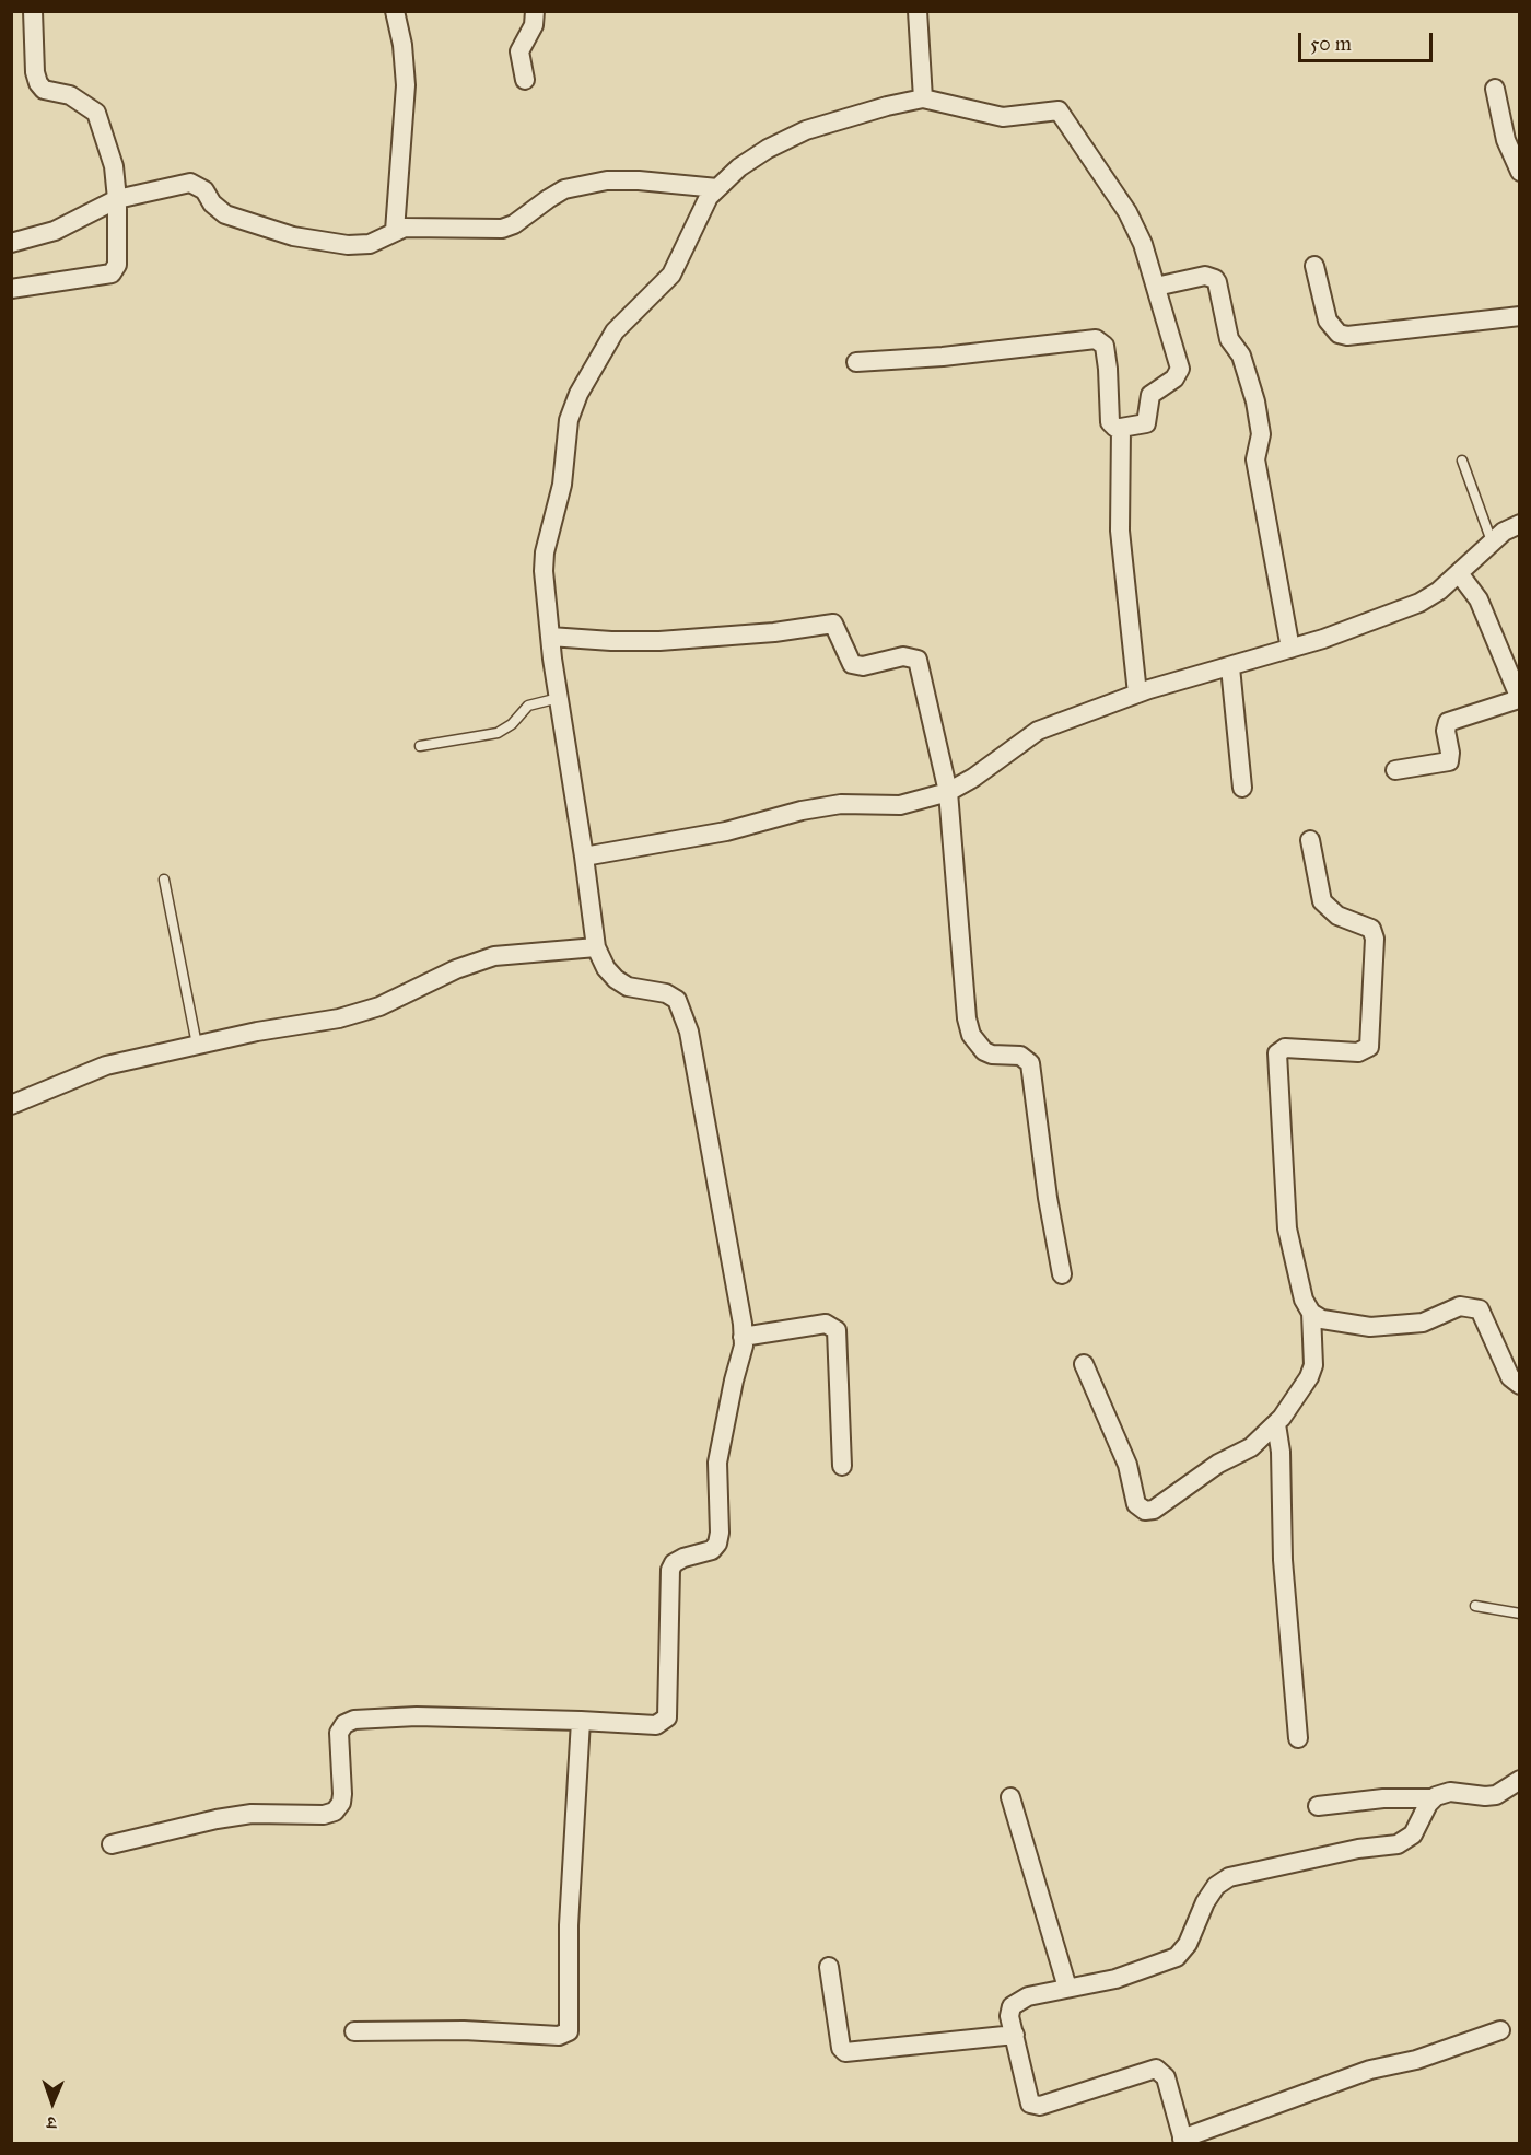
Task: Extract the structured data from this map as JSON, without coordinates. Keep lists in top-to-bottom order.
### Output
{
  "scale_bar": "50 m",
  "north": "bottom"
}
